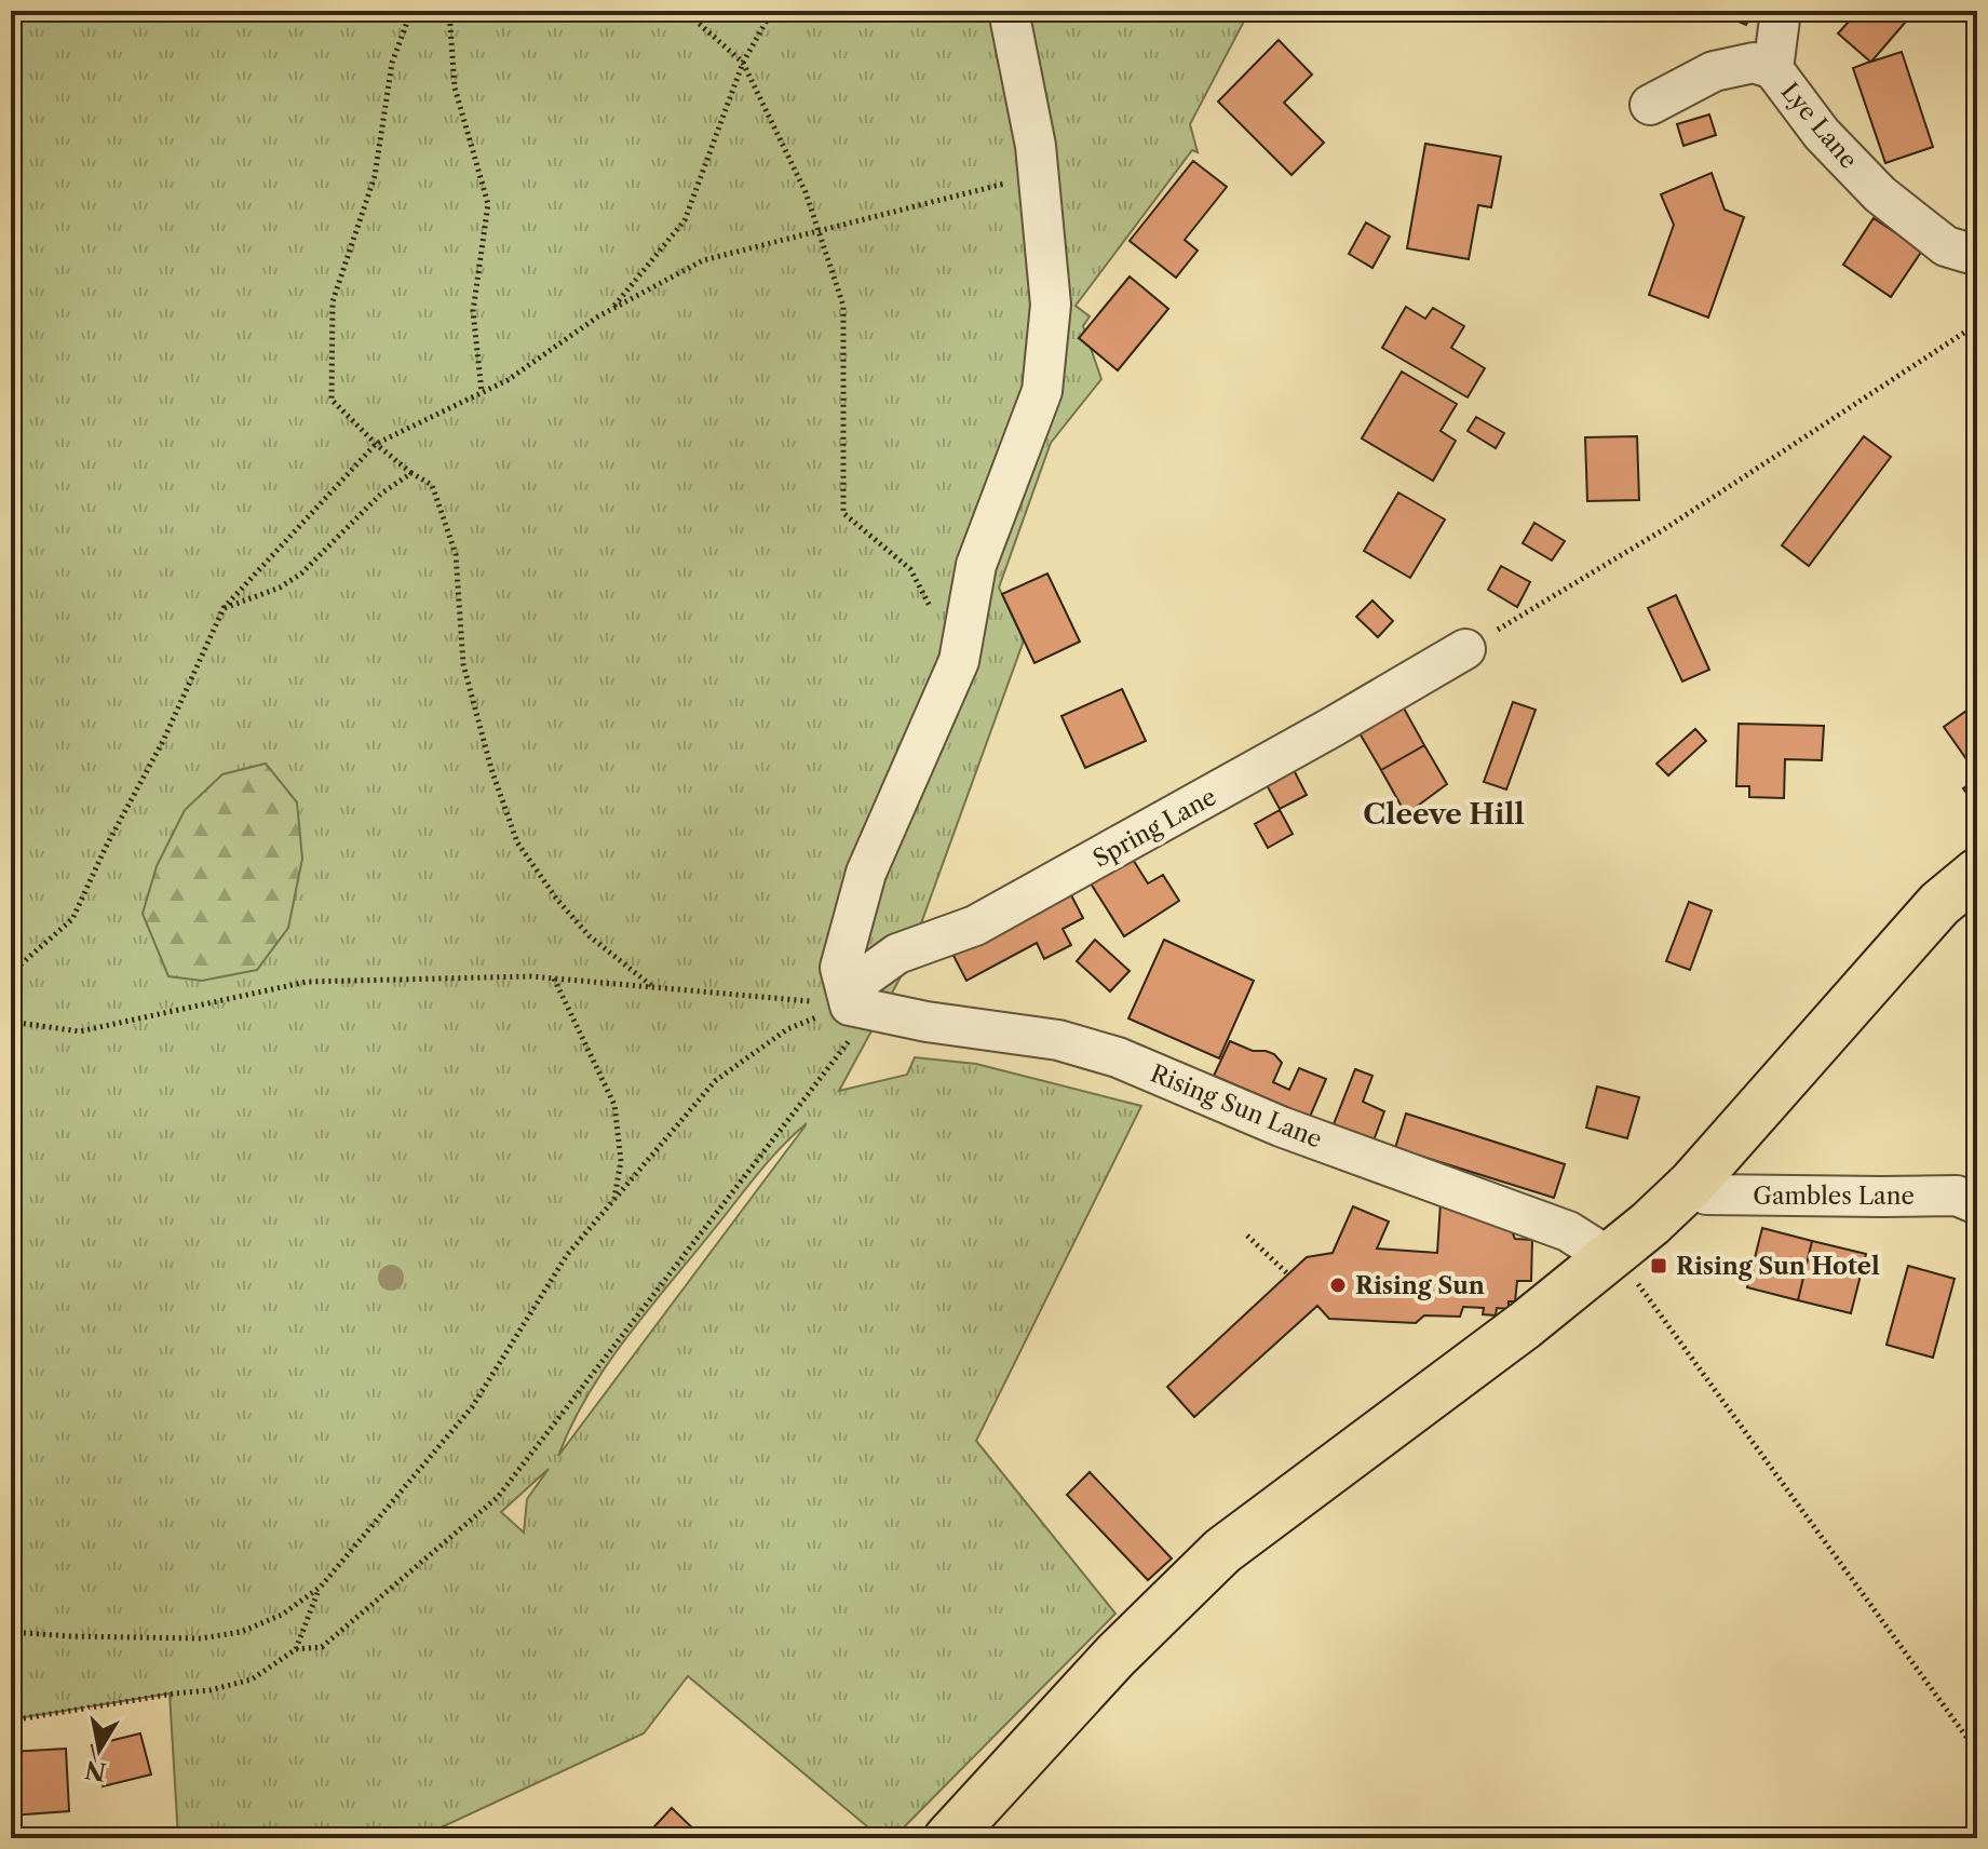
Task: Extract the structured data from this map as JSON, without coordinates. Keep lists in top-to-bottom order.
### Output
{
  "streets": {
    "street": [
      "Lye Lane",
      "Spring Lane",
      "Rising Sun Lane",
      "Gambles Lane"
    ]
  },
  "crossings": [
    ["Spring Lane", "Rising Sun Lane"]
  ],
  "districts": ["Cleeve Hill"],
  "places": {
    "transit": ["Rising Sun Hotel"],
    "other": ["Rising Sun"]
  },
  "north": "bottom"
}
